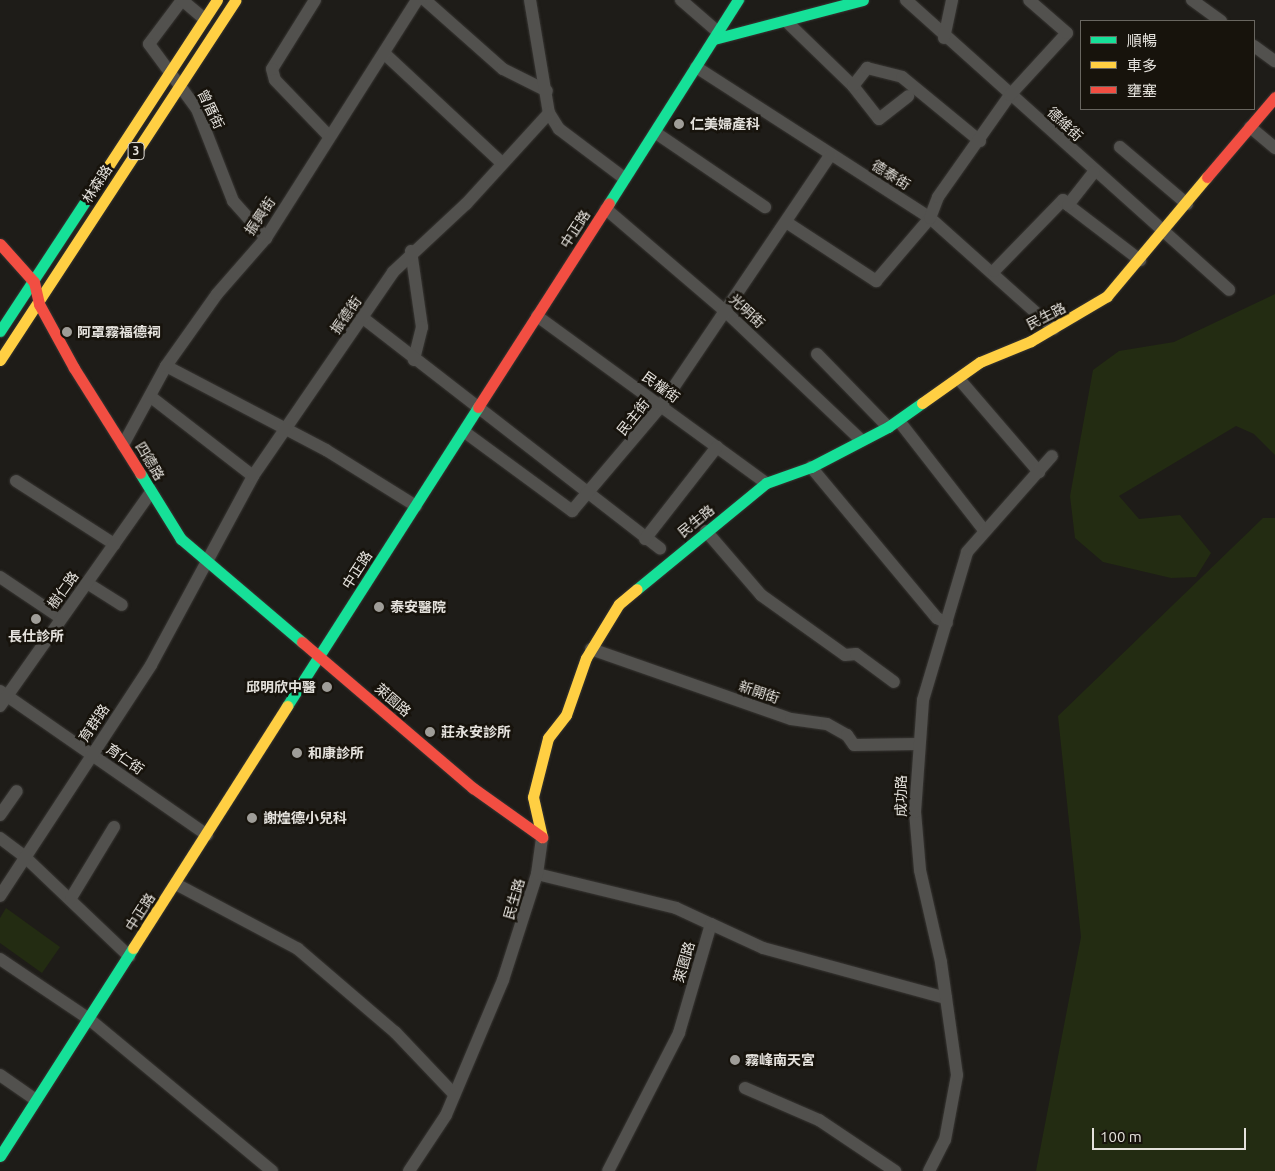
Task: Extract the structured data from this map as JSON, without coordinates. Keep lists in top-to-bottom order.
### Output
{
  "streets": {
    "street": [
      "曾厝街",
      "德維街",
      "3",
      "德泰街",
      "林森路",
      "振興街",
      "中正路",
      "光明街",
      "振德街",
      "民生路",
      "民權街",
      "民主街",
      "四德路",
      "樹仁路",
      "新開街",
      "萊園路",
      "育群路",
      "育仁街",
      "成功路"
    ]
  },
  "crossings": [
    ["曾厝街", "林森路"],
    ["曾厝街", "振興街"],
    ["德維街", "民生路"],
    ["德泰街", "中正路"],
    ["德泰街", "民生路"],
    ["德泰街", "民主街"],
    ["林森路", "四德路"],
    ["振興街", "四德路"],
    ["中正路", "光明街"],
    ["中正路", "民權街"],
    ["中正路", "民主街"],
    ["中正路", "四德路"],
    ["中正路", "萊園路"],
    ["中正路", "育仁街"],
    ["光明街", "民生路"],
    ["光明街", "民主街"],
    ["振德街", "四德路"],
    ["振德街", "育群路"],
    ["民生路", "民權街"],
    ["民生路", "新開街"],
    ["民生路", "萊園路"],
    ["民權街", "民主街"],
    ["四德路", "樹仁路"],
    ["四德路", "萊園路"],
    ["四德路", "育群路"],
    ["樹仁路", "育仁街"],
    ["新開街", "成功路"],
    ["育群路", "育仁街"]
  ],
  "places": [
    "仁美婦產科",
    "阿罩霧福德祠",
    "泰安醫院",
    "長仕診所",
    "邱明欣中醫",
    "莊永安診所",
    "和康診所",
    "謝煌德小兒科",
    "霧峰南天宮"
  ],
  "legend": ["順暢", "車多", "壅塞"],
  "scale_bar": "100 m"
}
